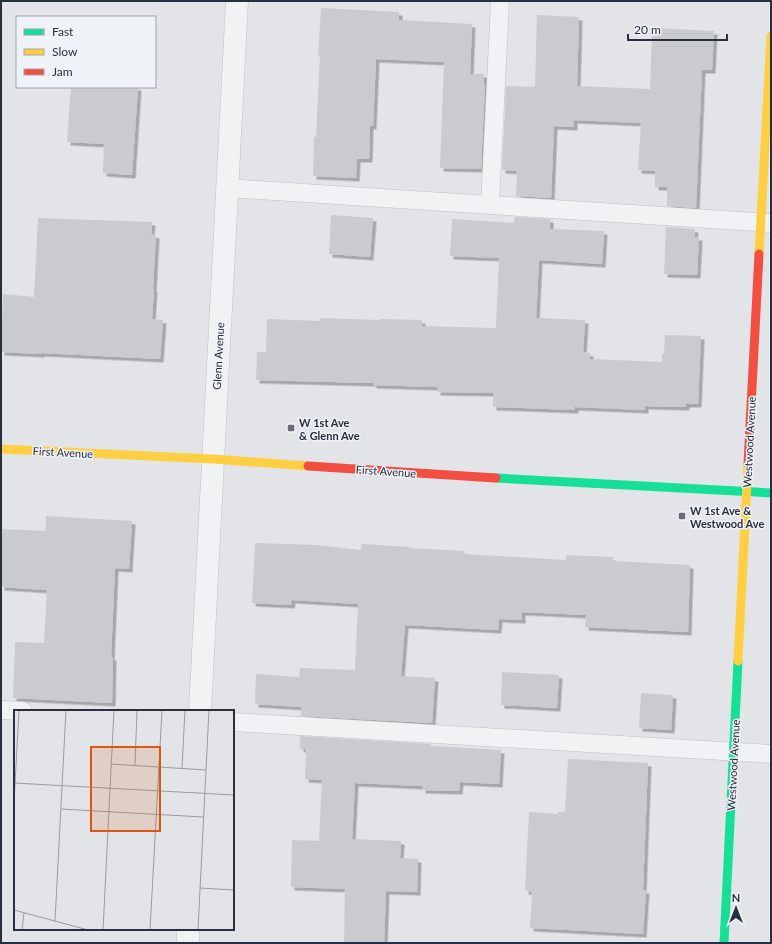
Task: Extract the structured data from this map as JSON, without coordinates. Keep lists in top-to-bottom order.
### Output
{
  "streets": {
    "street": ["Glenn Avenue", "Westwood Avenue", "First Avenue"]
  },
  "crossings": [
    ["Glenn Avenue", "First Avenue"],
    ["Westwood Avenue", "First Avenue"]
  ],
  "places": {
    "transit": ["W 1st Ave & Glenn Ave", "W 1st Ave & Westwood Ave"]
  },
  "legend": ["Fast", "Slow", "Jam"],
  "scale_bar": "20 m",
  "north": "top"
}
